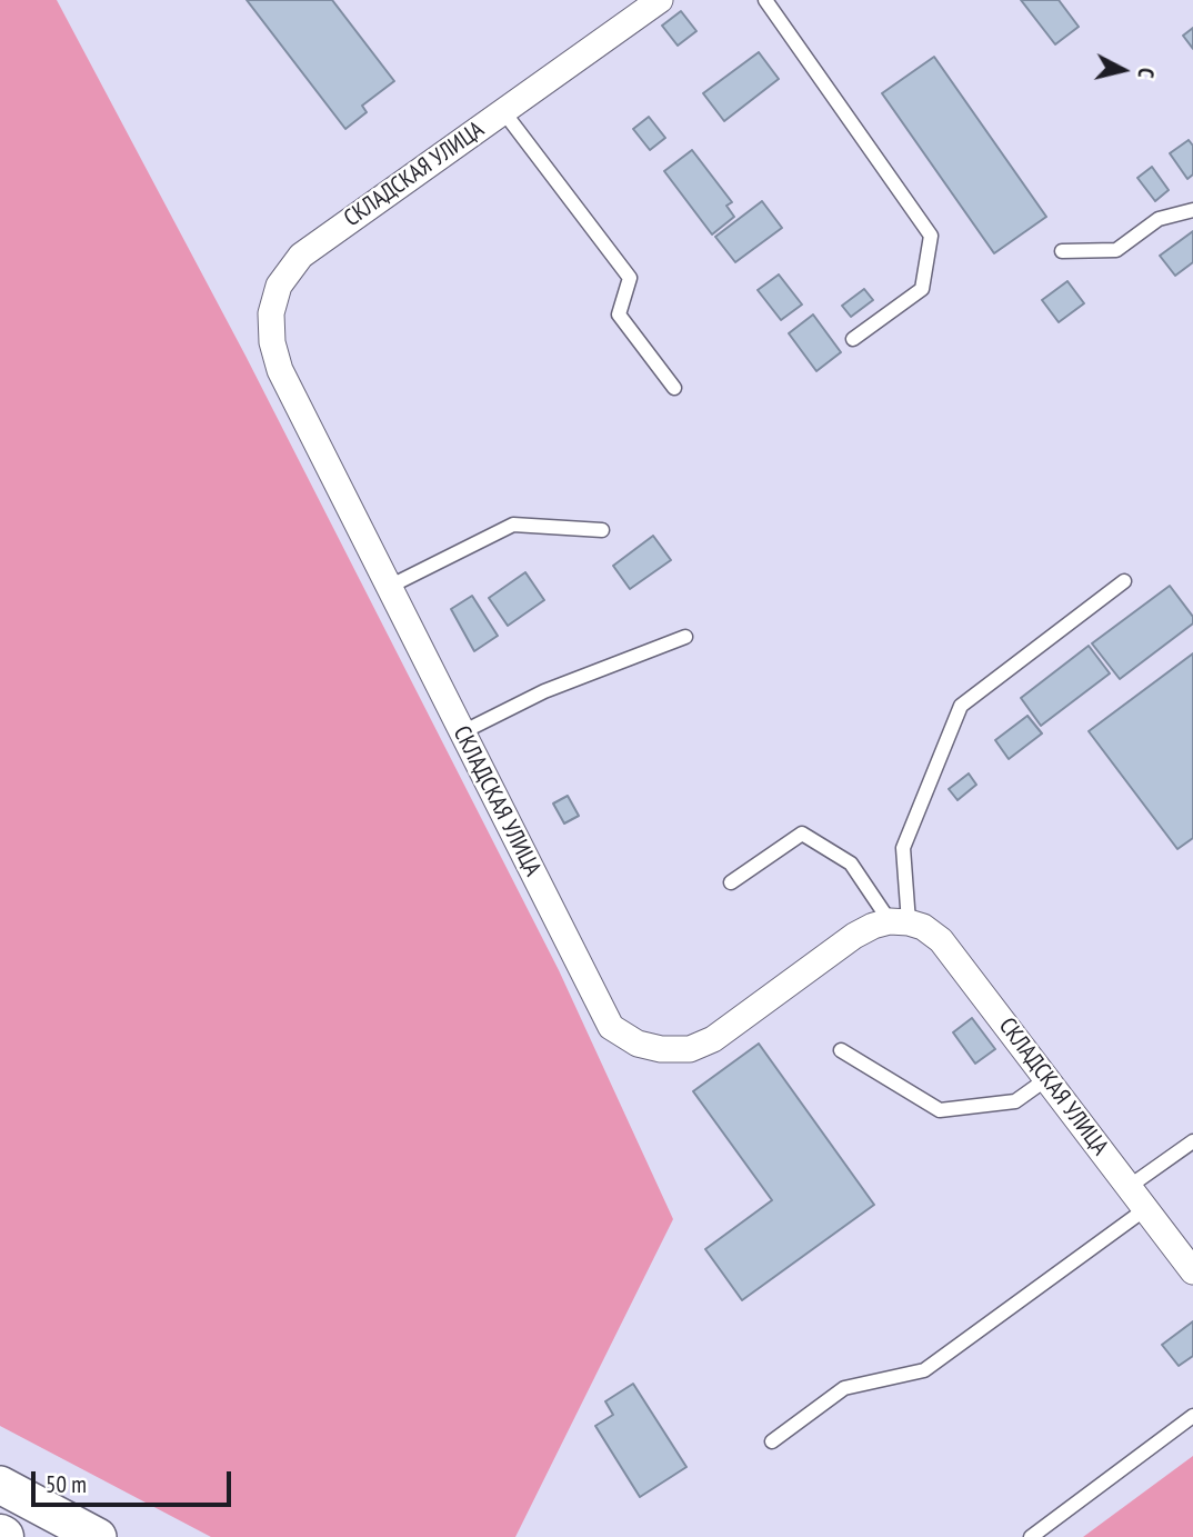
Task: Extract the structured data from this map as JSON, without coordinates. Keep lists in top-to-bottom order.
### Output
{
  "streets": {
    "street": ["СКЛАДСКАЯ УЛИЦА"]
  },
  "scale_bar": "50 m",
  "north": "right"
}
